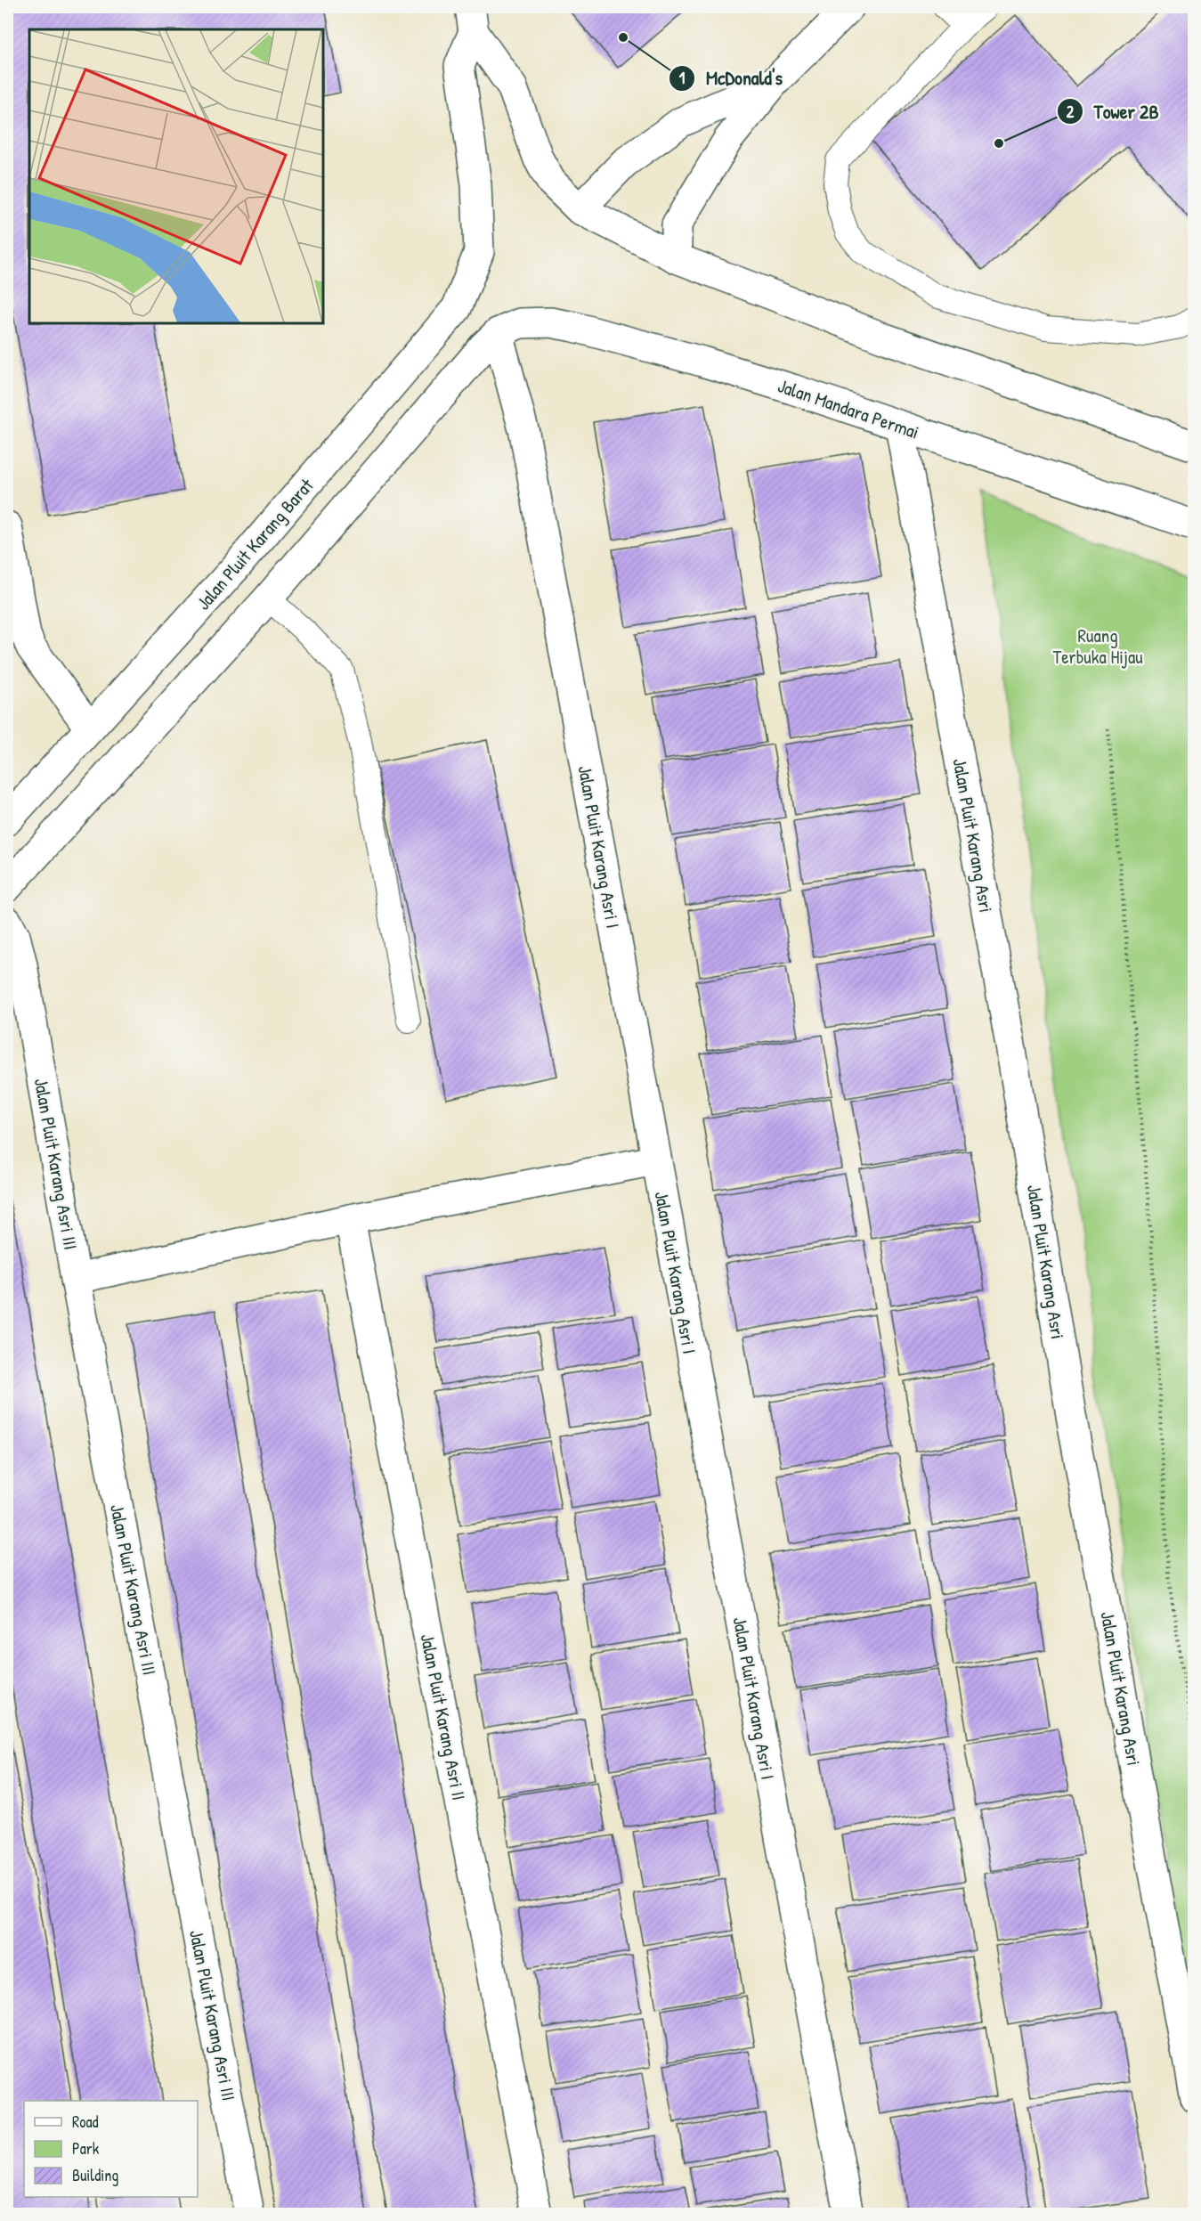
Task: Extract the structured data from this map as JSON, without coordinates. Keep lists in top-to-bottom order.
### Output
{
  "streets": {
    "street": [
      "Jalan Mandara Permai",
      "Jalan Pluit Karang Barat",
      "Jalan Pluit Karang Asri",
      "Jalan Pluit Karang Asri I",
      "Jalan Pluit Karang Asri III",
      "Jalan Pluit Karang Asri II"
    ]
  },
  "crossings": [
    ["Jalan Mandara Permai", "Jalan Pluit Karang Asri"],
    ["Jalan Mandara Permai", "Jalan Pluit Karang Asri I"]
  ],
  "parks": ["Ruang Terbuka Hijau"],
  "places": ["McDonald's", "Tower 2B"],
  "legend": ["Road", "Park", "Building"]
}
